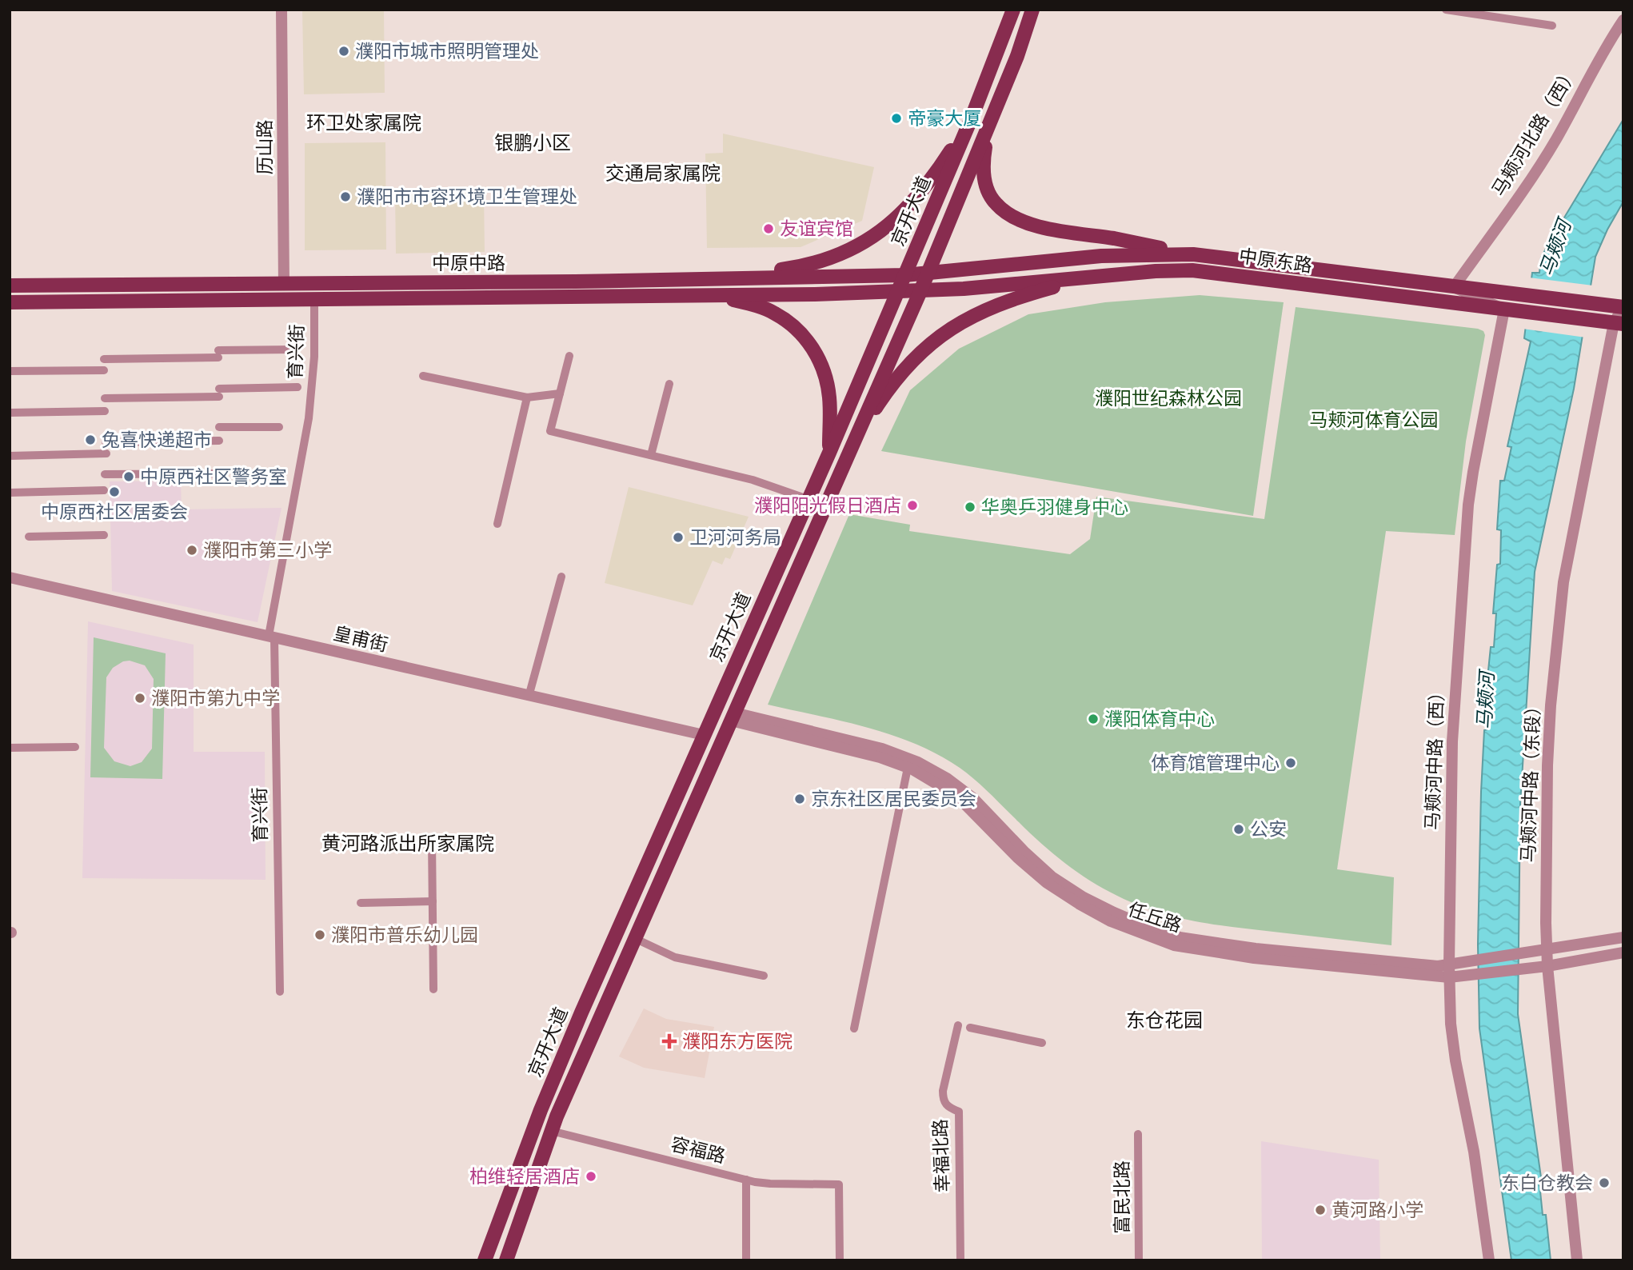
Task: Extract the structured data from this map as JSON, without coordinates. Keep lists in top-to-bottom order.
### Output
{
  "streets": {
    "main road": ["京开大道", "中原东路", "中原中路"],
    "street": [
      "马颊河北路（西）",
      "历山路",
      "育兴街",
      "皇甫街",
      "马颊河中路（西）",
      "马颊河中路（东段）",
      "任丘路",
      "容福路",
      "幸福北路",
      "富民北路"
    ]
  },
  "crossings": [
    ["马颊河北路（西）", "中原东路"],
    ["历山路", "中原中路"],
    ["京开大道", "中原东路"],
    ["京开大道", "中原中路"],
    ["京开大道", "皇甫街"],
    ["京开大道", "任丘路"],
    ["京开大道", "容福路"],
    ["中原东路", "中原中路"],
    ["中原东路", "马颊河中路（西）"],
    ["中原东路", "马颊河中路（东段）"],
    ["中原中路", "育兴街"],
    ["育兴街", "皇甫街"],
    ["马颊河中路（西）", "任丘路"],
    ["马颊河中路（东段）", "任丘路"]
  ],
  "districts": [
    "环卫处家属院",
    "银鹏小区",
    "交通局家属院",
    "黄河路派出所家属院",
    "东仓花园"
  ],
  "water": ["马颊河"],
  "parks": ["濮阳世纪森林公园", "马颊河体育公园"],
  "places": {
    "other": [
      "濮阳市城市照明管理处",
      "帝豪大厦",
      "濮阳市市容环境卫生管理处",
      "友谊宾馆",
      "兔喜快递超市",
      "中原西社区警务室",
      "中原西社区居委会",
      "濮阳阳光假日酒店",
      "华奥乒羽健身中心",
      "卫河河务局",
      "濮阳市第三小学",
      "濮阳市第九中学",
      "濮阳体育中心",
      "体育馆管理中心",
      "京东社区居民委员会",
      "公安",
      "濮阳市普乐幼儿园",
      "柏维轻居酒店",
      "东白仓教会",
      "黄河路小学"
    ],
    "health": ["濮阳东方医院"]
  }
}
